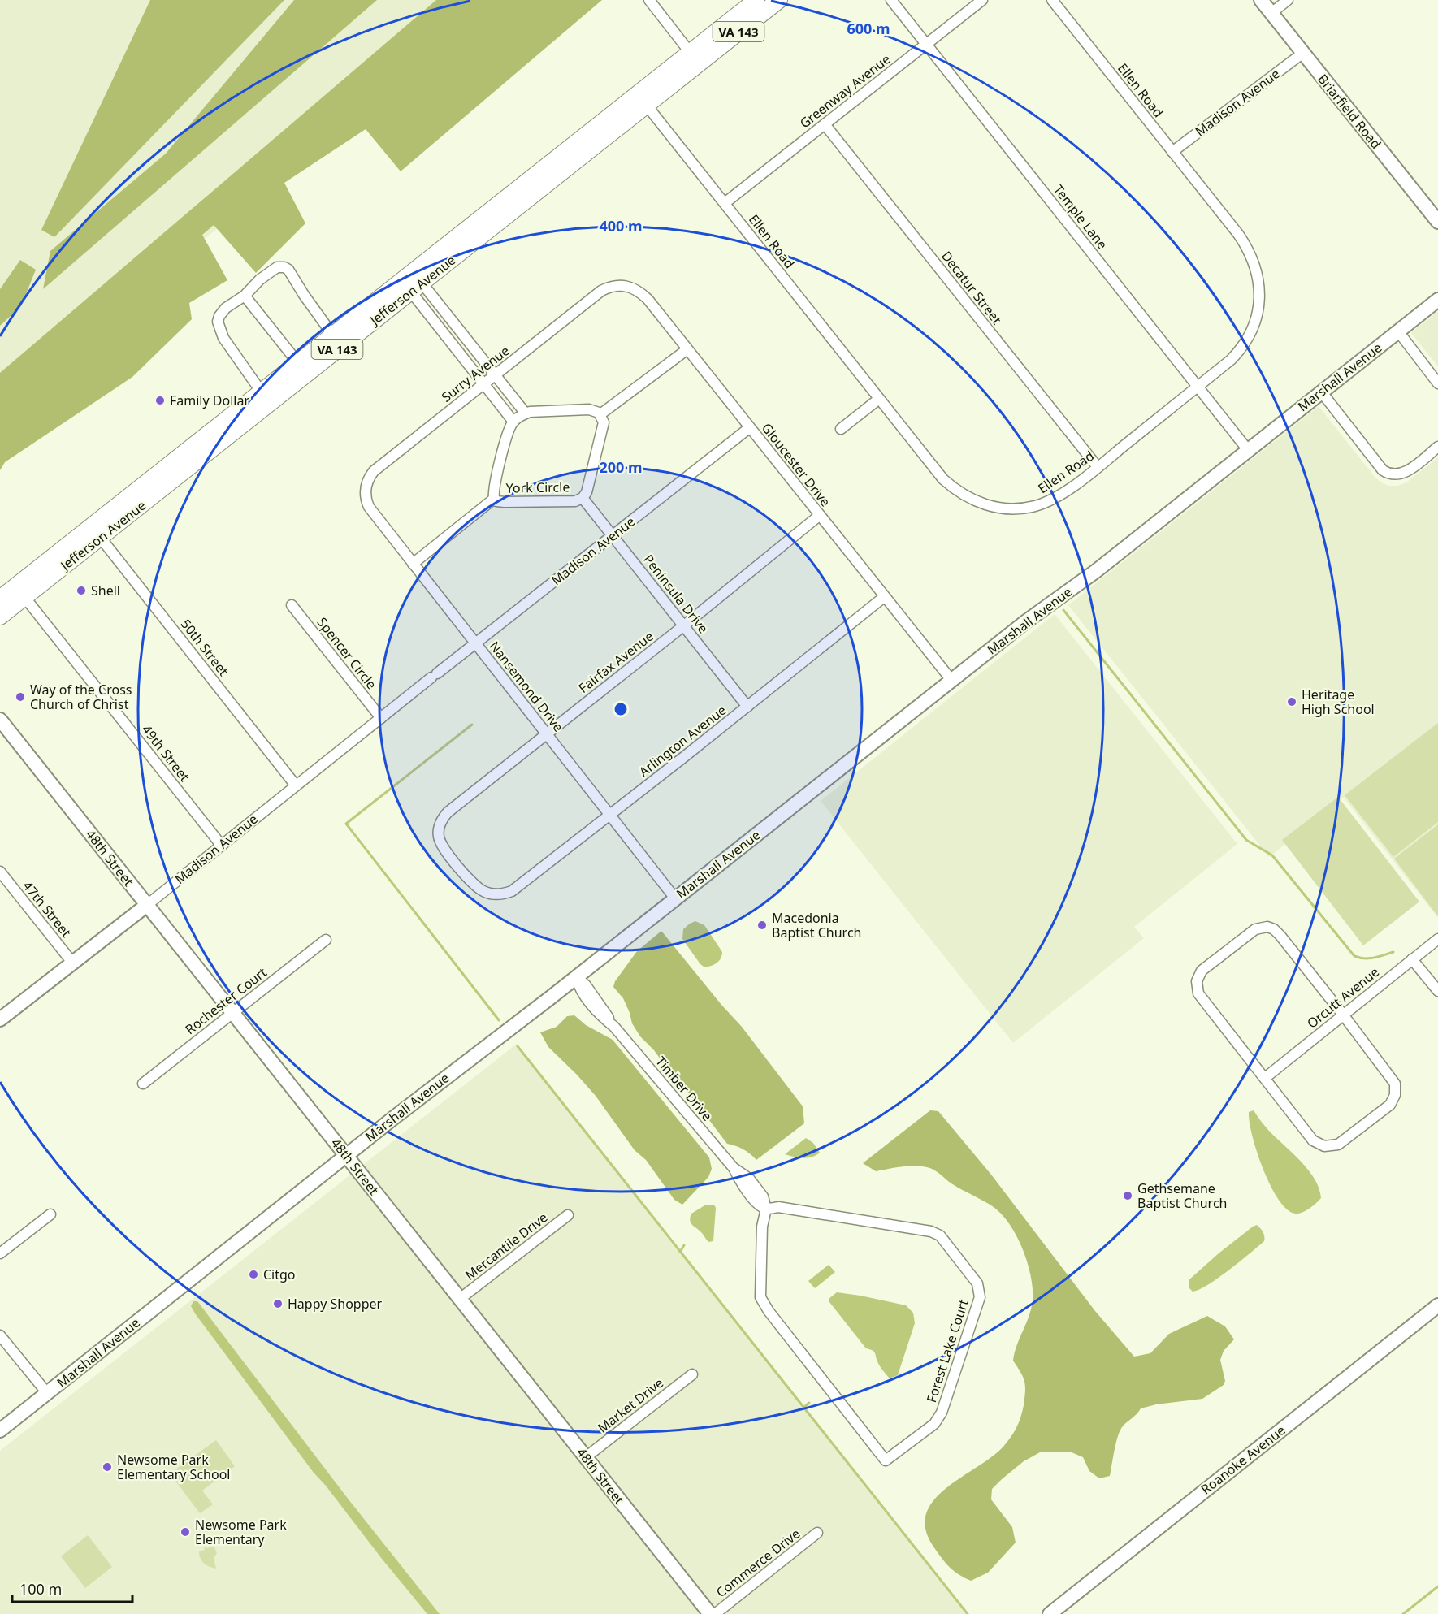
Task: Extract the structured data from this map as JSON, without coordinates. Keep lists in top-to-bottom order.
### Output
{
  "streets": {
    "main road": ["VA 143", "Jefferson Avenue"],
    "street": [
      "Ellen Road",
      "Greenway Avenue",
      "Madison Avenue",
      "Briarfield Road",
      "Temple Lane",
      "Decatur Street",
      "Surry Avenue",
      "Marshall Avenue",
      "Gloucester Drive",
      "York Circle",
      "Peninsula Drive",
      "50th Street",
      "Spencer Circle",
      "Fairfax Avenue",
      "Nansemond Drive",
      "Arlington Avenue",
      "49th Street",
      "48th Street",
      "47th Street",
      "Orcutt Avenue",
      "Rochester Court",
      "Timber Drive",
      "Mercantile Drive",
      "Forest Lake Court",
      "Market Drive",
      "Roanoke Avenue",
      "Commerce Drive"
    ]
  },
  "crossings": [
    ["Ellen Road", "Greenway Avenue"],
    ["Ellen Road", "Madison Avenue"],
    ["Ellen Road", "Temple Lane"],
    ["Ellen Road", "Decatur Street"],
    ["Ellen Road", "Jefferson Avenue"],
    ["Greenway Avenue", "Temple Lane"],
    ["Greenway Avenue", "Decatur Street"],
    ["Madison Avenue", "Briarfield Road"],
    ["Madison Avenue", "Gloucester Drive"],
    ["Madison Avenue", "Peninsula Drive"],
    ["Madison Avenue", "50th Street"],
    ["Madison Avenue", "Spencer Circle"],
    ["Madison Avenue", "Nansemond Drive"],
    ["Madison Avenue", "49th Street"],
    ["Madison Avenue", "48th Street"],
    ["Madison Avenue", "47th Street"],
    ["Temple Lane", "Marshall Avenue"],
    ["Jefferson Avenue", "50th Street"],
    ["Jefferson Avenue", "49th Street"],
    ["Surry Avenue", "Gloucester Drive"],
    ["Surry Avenue", "Nansemond Drive"],
    ["Marshall Avenue", "Gloucester Drive"],
    ["Marshall Avenue", "Nansemond Drive"],
    ["Marshall Avenue", "48th Street"],
    ["Marshall Avenue", "Timber Drive"],
    ["Gloucester Drive", "Fairfax Avenue"],
    ["Gloucester Drive", "Arlington Avenue"],
    ["York Circle", "Peninsula Drive"],
    ["York Circle", "Nansemond Drive"],
    ["Peninsula Drive", "Fairfax Avenue"],
    ["Peninsula Drive", "Arlington Avenue"],
    ["Fairfax Avenue", "Nansemond Drive"],
    ["Fairfax Avenue", "Arlington Avenue"],
    ["Nansemond Drive", "Arlington Avenue"],
    ["48th Street", "Rochester Court"],
    ["48th Street", "Mercantile Drive"],
    ["48th Street", "Market Drive"],
    ["Timber Drive", "Forest Lake Court"]
  ],
  "places": [
    "Family Dollar",
    "Shell",
    "Way of the Cross Church of Christ",
    "Heritage High School",
    "Macedonia Baptist Church",
    "Gethsemane Baptist Church",
    "Citgo",
    "Happy Shopper",
    "Newsome Park Elementary School",
    "Newsome Park Elementary"
  ],
  "scale_bar": "100 m",
  "rings": ["600 m", "400 m", "200 m"]
}
